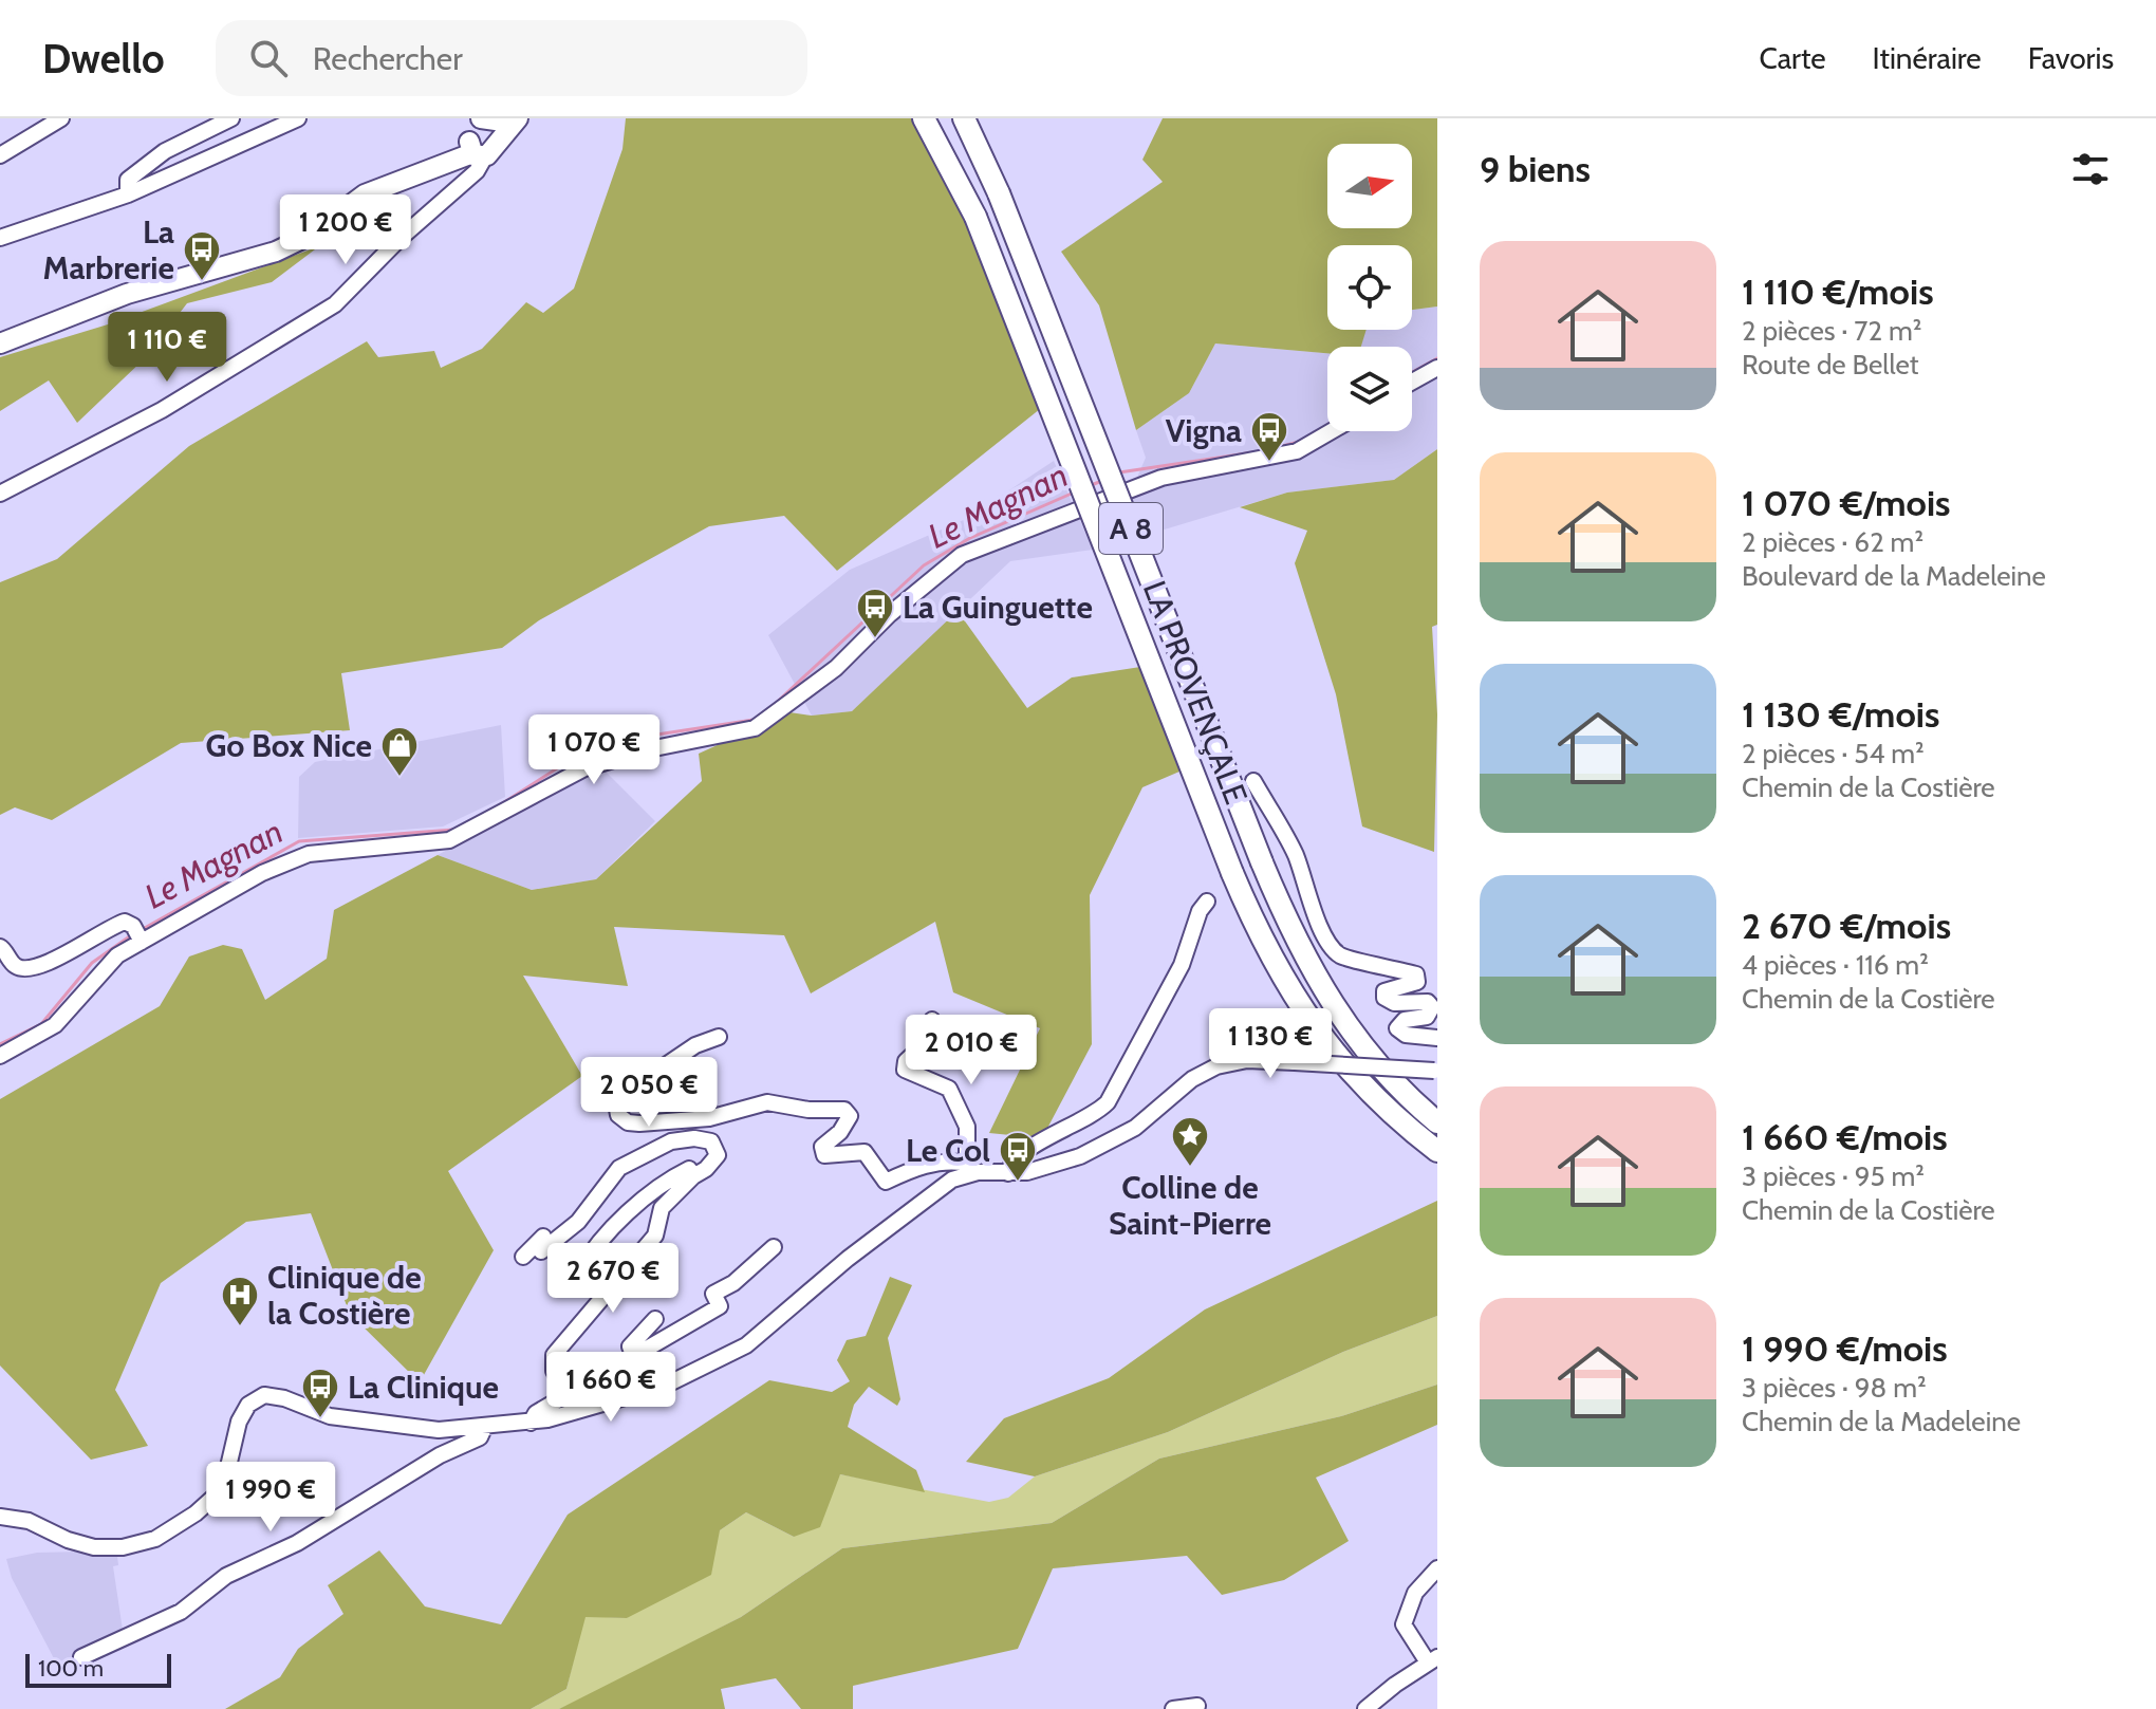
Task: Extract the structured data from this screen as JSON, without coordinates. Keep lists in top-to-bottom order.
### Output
{
  "streets": {
    "highway": ["A 8", "LA PROVENÇALE"]
  },
  "water": ["Le Magnan"],
  "places": {
    "bus stop": [
      "La Marbrerie",
      "Vigna",
      "La Guinguette",
      "Le Col",
      "La Clinique"
    ],
    "shop": ["Go Box Nice"],
    "place": ["Colline de Saint-Pierre"],
    "hospital": ["Clinique de la Costière"]
  },
  "scale_bar": "100 m",
  "north": "right",
  "page": {
    "header": "Dwello",
    "search": "Rechercher",
    "nav": ["Carte", "Itinéraire", "Favoris"],
    "heading": "9 biens",
    "price": [
      "1 200 €",
      "1 110 €",
      "1 070 €",
      "1 130 €",
      "2 010 €",
      "2 050 €",
      "2 670 €",
      "1 660 €",
      "1 990 €"
    ],
    "list": [
      {
        "name": "1 110 €/mois",
        "note": "2 pièces · 72 m² · Route de Bellet"
      },
      {
        "name": "1 070 €/mois",
        "note": "2 pièces · 62 m² · Boulevard de la Madeleine"
      },
      {
        "name": "1 130 €/mois",
        "note": "2 pièces · 54 m² · Chemin de la Costière"
      },
      {
        "name": "2 670 €/mois",
        "note": "4 pièces · 116 m² · Chemin de la Costière"
      },
      {
        "name": "1 660 €/mois",
        "note": "3 pièces · 95 m² · Chemin de la Costière"
      },
      {
        "name": "1 990 €/mois",
        "note": "3 pièces · 98 m² · Chemin de la Madeleine"
      }
    ],
    "scale": "100 m"
  }
}
